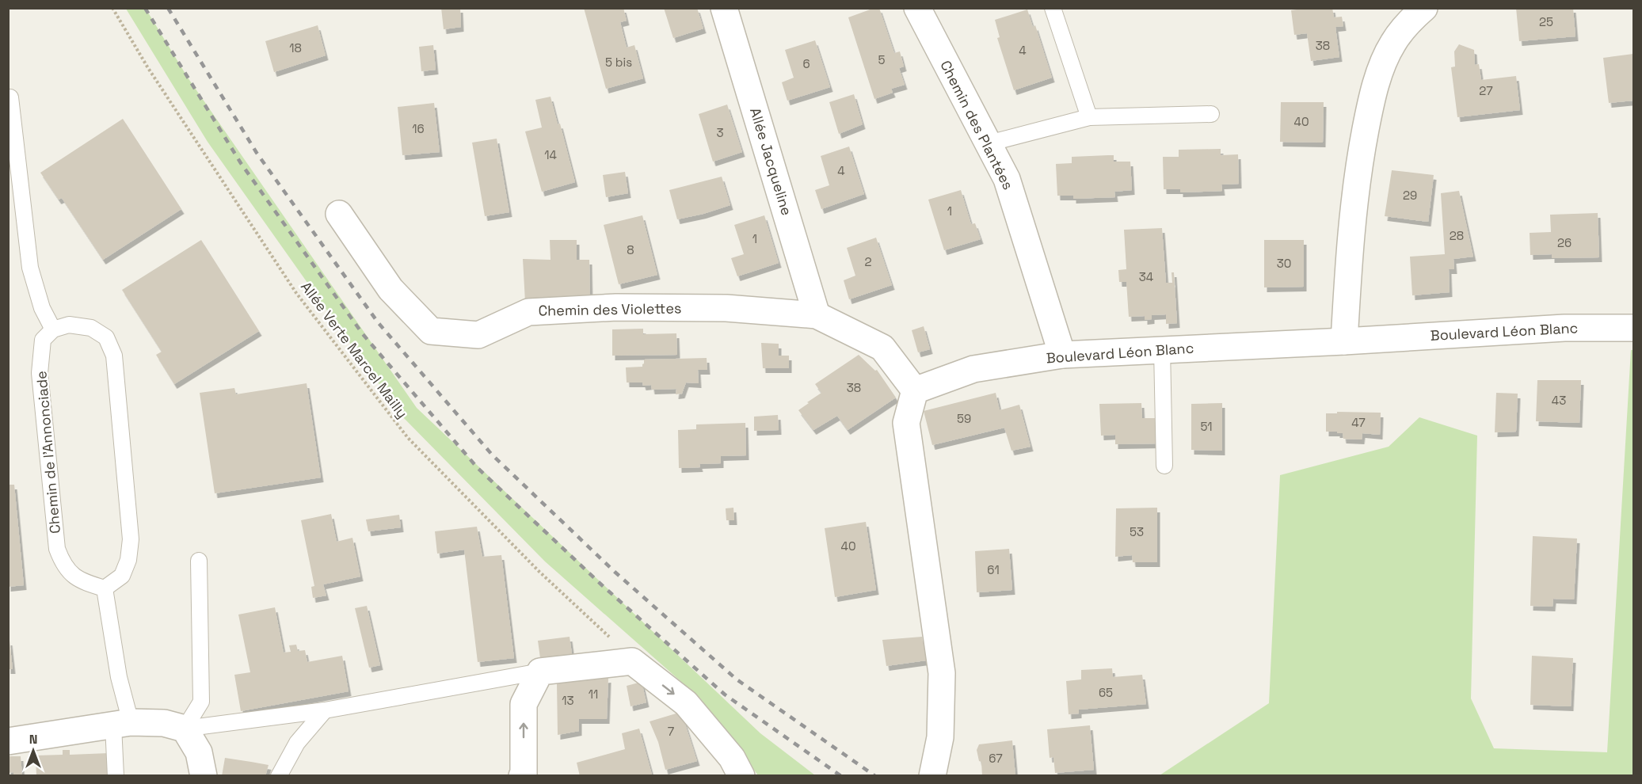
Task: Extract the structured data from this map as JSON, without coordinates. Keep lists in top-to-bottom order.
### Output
{
  "streets": {
    "street": [
      "Chemin des Plantées",
      "Allée Jacqueline",
      "Chemin des Violettes",
      "Boulevard Léon Blanc"
    ],
    "lane": ["Chemin de l'Annonciade"],
    "path": ["Allée Verte Marcel Mailly"]
  },
  "crossings": [
    ["Chemin des Plantées", "Boulevard Léon Blanc"],
    ["Allée Jacqueline", "Chemin des Violettes"],
    ["Chemin des Violettes", "Boulevard Léon Blanc"]
  ],
  "house_numbers": [
    "25",
    "38",
    "18",
    "4",
    "5",
    "5 bis",
    "6",
    "27",
    "40",
    "16",
    "3",
    "14",
    "4",
    "29",
    "1",
    "28",
    "1",
    "26",
    "8",
    "2",
    "30",
    "34",
    "38",
    "43",
    "59",
    "47",
    "51",
    "53",
    "40",
    "61",
    "65",
    "11",
    "13",
    "7",
    "67"
  ],
  "north": "top"
}
